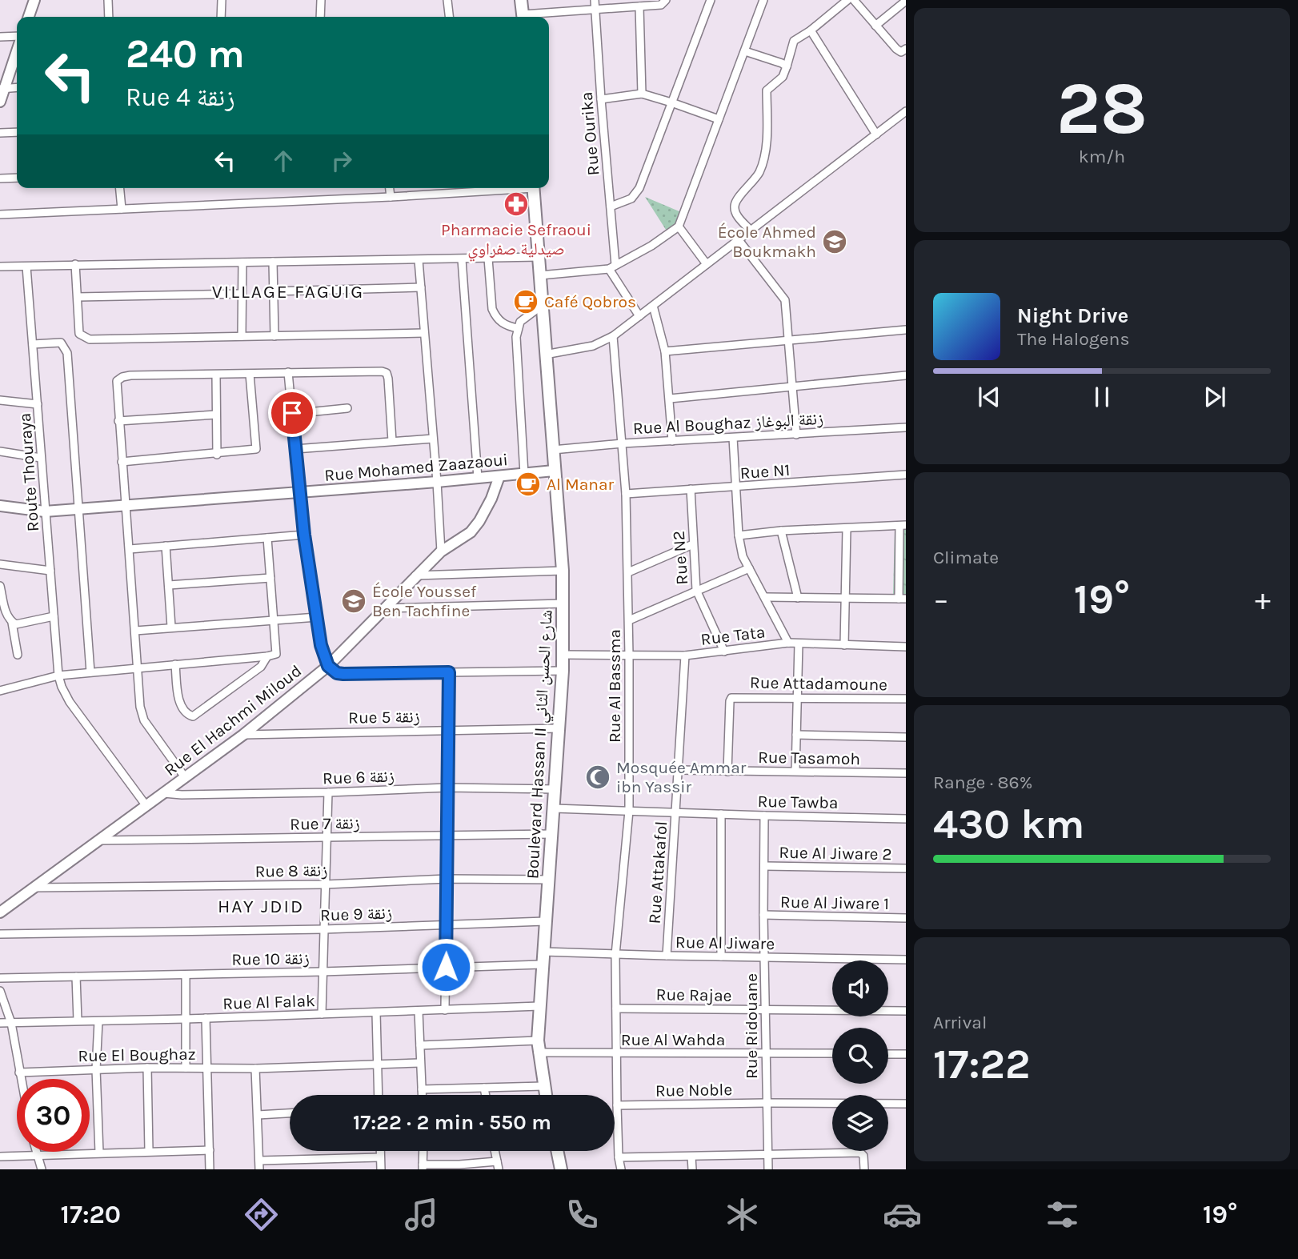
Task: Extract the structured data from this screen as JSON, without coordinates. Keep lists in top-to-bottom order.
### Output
{
  "streets": {
    "main road": ["Boulevard Hassan II شارع الحسن الثاني"],
    "street": [
      "Rue Ourika",
      "Rue Al Boughaz زنقة البوغاز",
      "Rue Mohamed Zaazaoui",
      "Rue N1",
      "Route Thouraya",
      "Rue N2",
      "Rue Tata",
      "Rue Attadamoune",
      "Rue Al Bassma",
      "Rue 5 زنقة",
      "Rue El Hachmi Miloud",
      "Rue Tasamoh",
      "Rue 6 زنقة",
      "Rue Tawba",
      "Rue 7 زنقة",
      "Rue Al Jiware 2",
      "Rue 8 زنقة",
      "Rue Attakafol",
      "Rue Al Jiware 1",
      "Rue 9 زنقة",
      "Rue Al Jiware",
      "Rue 10 زنقة",
      "Rue Rajae",
      "Rue Al Falak",
      "Rue Ridouane",
      "Rue Al Wahda",
      "Rue El Boughaz",
      "Rue Noble"
    ]
  },
  "crossings": [
    ["Rue Al Boughaz زنقة البوغاز", "Rue Al Bassma"],
    ["Rue Al Boughaz زنقة البوغاز", "Boulevard Hassan II شارع الحسن الثاني"],
    ["Rue Mohamed Zaazaoui", "Route Thouraya"],
    ["Rue Mohamed Zaazaoui", "Rue El Hachmi Miloud"],
    ["Rue Mohamed Zaazaoui", "Boulevard Hassan II شارع الحسن الثاني"],
    ["Rue N1", "Rue N2"],
    ["Rue N1", "Rue Al Bassma"],
    ["Route Thouraya", "Rue El Hachmi Miloud"],
    ["Rue N2", "Rue Tata"],
    ["Rue Tata", "Rue Al Bassma"],
    ["Rue Tata", "Boulevard Hassan II شارع الحسن الثاني"],
    ["Rue Tata", "Rue Attakafol"],
    ["Rue Attadamoune", "Rue Tasamoh"],
    ["Rue Al Bassma", "Rue Tawba"],
    ["Rue Al Bassma", "Rue Al Jiware"],
    ["Rue Al Bassma", "Rue Rajae"],
    ["Rue Al Bassma", "Rue Al Wahda"],
    ["Rue Al Bassma", "Rue Noble"],
    ["Rue 5 زنقة", "Rue El Hachmi Miloud"],
    ["Rue 5 زنقة", "Boulevard Hassan II شارع الحسن الثاني"],
    ["Rue El Hachmi Miloud", "Rue 6 زنقة"],
    ["Rue El Hachmi Miloud", "Rue 7 زنقة"],
    ["Rue El Hachmi Miloud", "Rue 8 زنقة"],
    ["Boulevard Hassan II شارع الحسن الثاني", "Rue 6 زنقة"],
    ["Boulevard Hassan II شارع الحسن الثاني", "Rue Tawba"],
    ["Boulevard Hassan II شارع الحسن الثاني", "Rue 7 زنقة"],
    ["Boulevard Hassan II شارع الحسن الثاني", "Rue 8 زنقة"],
    ["Boulevard Hassan II شارع الحسن الثاني", "Rue 9 زنقة"],
    ["Boulevard Hassan II شارع الحسن الثاني", "Rue Al Jiware"],
    ["Boulevard Hassan II شارع الحسن الثاني", "Rue 10 زنقة"],
    ["Boulevard Hassan II شارع الحسن الثاني", "Rue Al Falak"],
    ["Boulevard Hassan II شارع الحسن الثاني", "Rue Al Wahda"],
    ["Rue Tasamoh", "Rue Attakafol"],
    ["Rue Tawba", "Rue Attakafol"],
    ["Rue Tawba", "Rue Ridouane"],
    ["Rue Al Jiware 2", "Rue Ridouane"],
    ["Rue Attakafol", "Rue Al Jiware"],
    ["Rue Al Jiware 1", "Rue Ridouane"],
    ["Rue Al Jiware", "Rue Ridouane"],
    ["Rue Rajae", "Rue Ridouane"],
    ["Rue Ridouane", "Rue Al Wahda"],
    ["Rue Ridouane", "Rue Noble"]
  ],
  "districts": ["VILLAGE FAGUIG", "HAY JDID"],
  "places": {
    "pharmacy": ["Pharmacie Sefraoui صيدلية صفراوي"],
    "school or university": ["École Ahmed Boukmakh", "École Youssef Ben Tachfine"],
    "cafe": ["Café Qobros", "Al Manar"],
    "mosque": ["Mosquée Ammar ibn Yassir"]
  },
  "page": {
    "tile": [
      ["28", "km/h"],
      "Climate",
      ["Range · 86%", "430 km"],
      ["Arrival", "17:22"]
    ],
    "turn": ["240 m", "Rue 4 زنقة"],
    "song": ["Night Drive", "The Halogens"],
    "heat": ["−", "19°", "+"],
    "limit": "30",
    "trip": "17:22 · 2 min · 550 m",
    "tabs": ["17:20", "19°"]
  }
}
